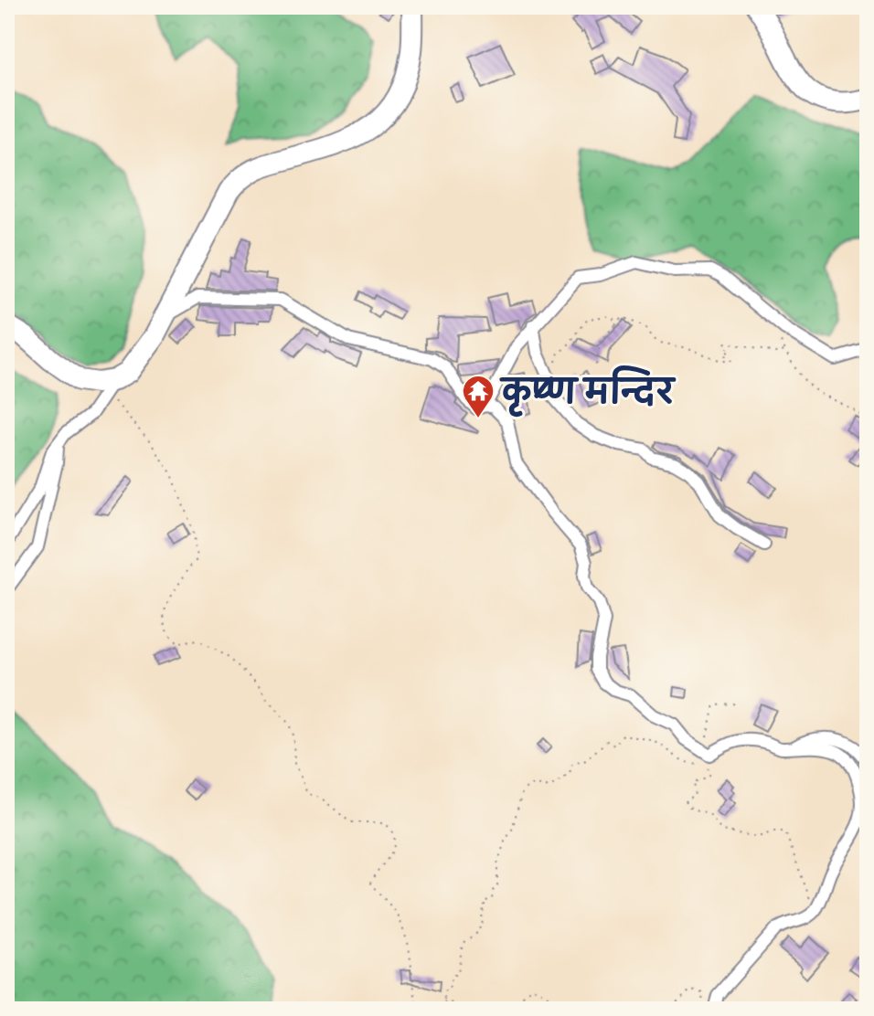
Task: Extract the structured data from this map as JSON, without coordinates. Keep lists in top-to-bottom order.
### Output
{
  "places": {
    "temple": ["कृष्ण मन्दिर"]
  }
}
